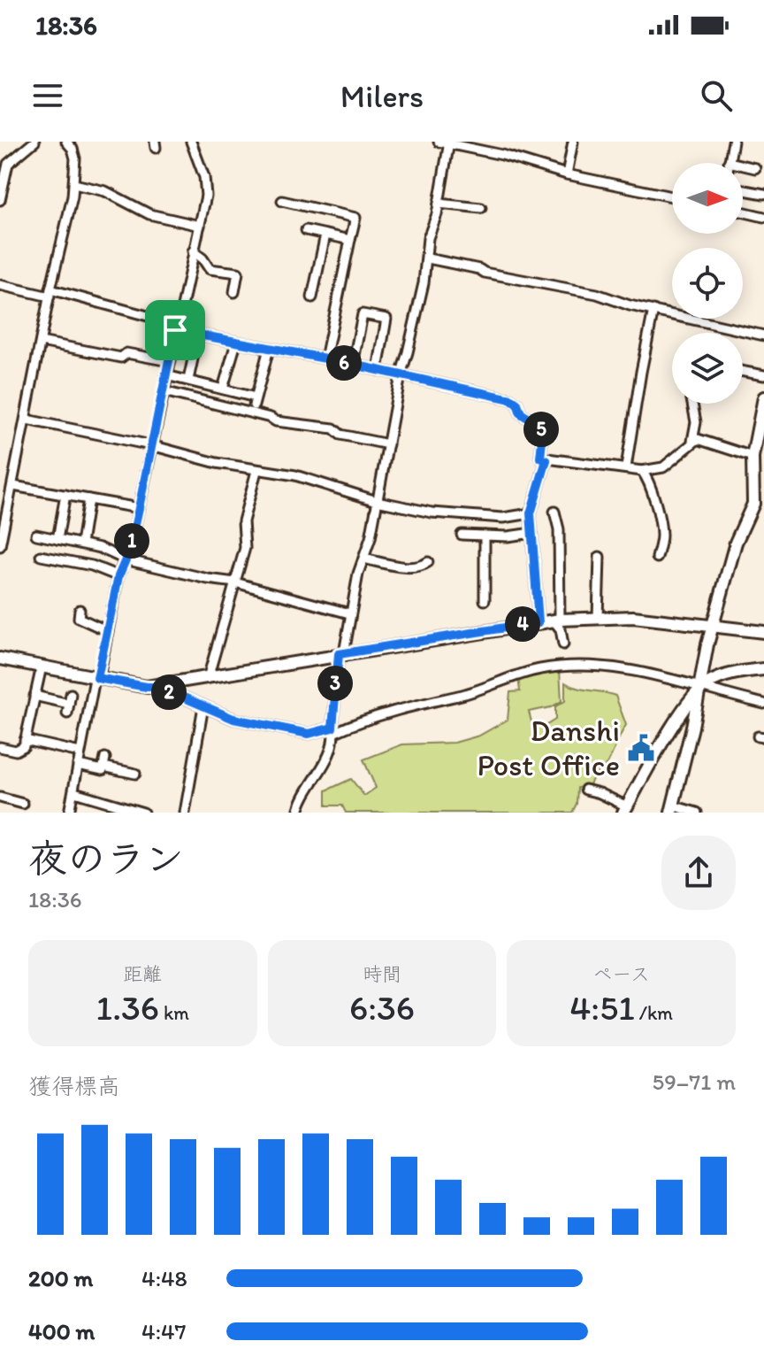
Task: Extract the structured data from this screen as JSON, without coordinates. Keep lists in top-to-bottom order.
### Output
{
  "places": {
    "public building": ["Danshi Post Office"]
  },
  "north": "right",
  "page": {
    "status": "18:36",
    "header": "Milers",
    "pins": [
      "6",
      "5",
      "1",
      "4",
      "3",
      "2"
    ],
    "heading": ["夜のラン", "18:36"],
    "stats": [
      ["距離", "1.36 km"],
      ["時間", "6:36"],
      ["ペース", "4:51 /km"]
    ],
    "chart": ["獲得標高", "59–71 m"],
    "list": [
      {
        "name": "200 m",
        "note": "4:48"
      },
      {
        "name": "400 m",
        "note": "4:47"
      }
    ]
  }
}
